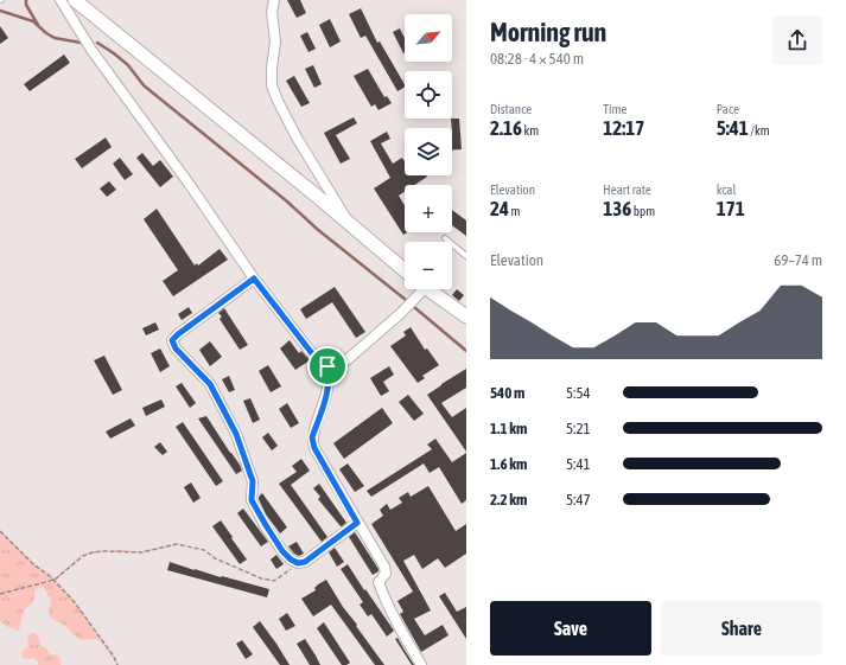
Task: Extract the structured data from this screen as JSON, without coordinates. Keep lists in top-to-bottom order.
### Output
{
  "north": "top right",
  "page": {
    "heading": ["Morning run", "08:28 · 4 × 540 m"],
    "map_buttons": ["+", "−"],
    "stats": [
      ["Distance", "2.16 km"],
      ["Time", "12:17"],
      ["Pace", "5:41 /km"],
      ["Elevation", "24 m"],
      ["Heart rate", "136 bpm"],
      ["kcal", "171"]
    ],
    "chart": ["Elevation", "69–74 m"],
    "list": [
      {
        "name": "540 m",
        "note": "5:54"
      },
      {
        "name": "1.1 km",
        "note": "5:21"
      },
      {
        "name": "1.6 km",
        "note": "5:41"
      },
      {
        "name": "2.2 km",
        "note": "5:47"
      }
    ],
    "buttons": ["Save", "Share"]
  }
}
